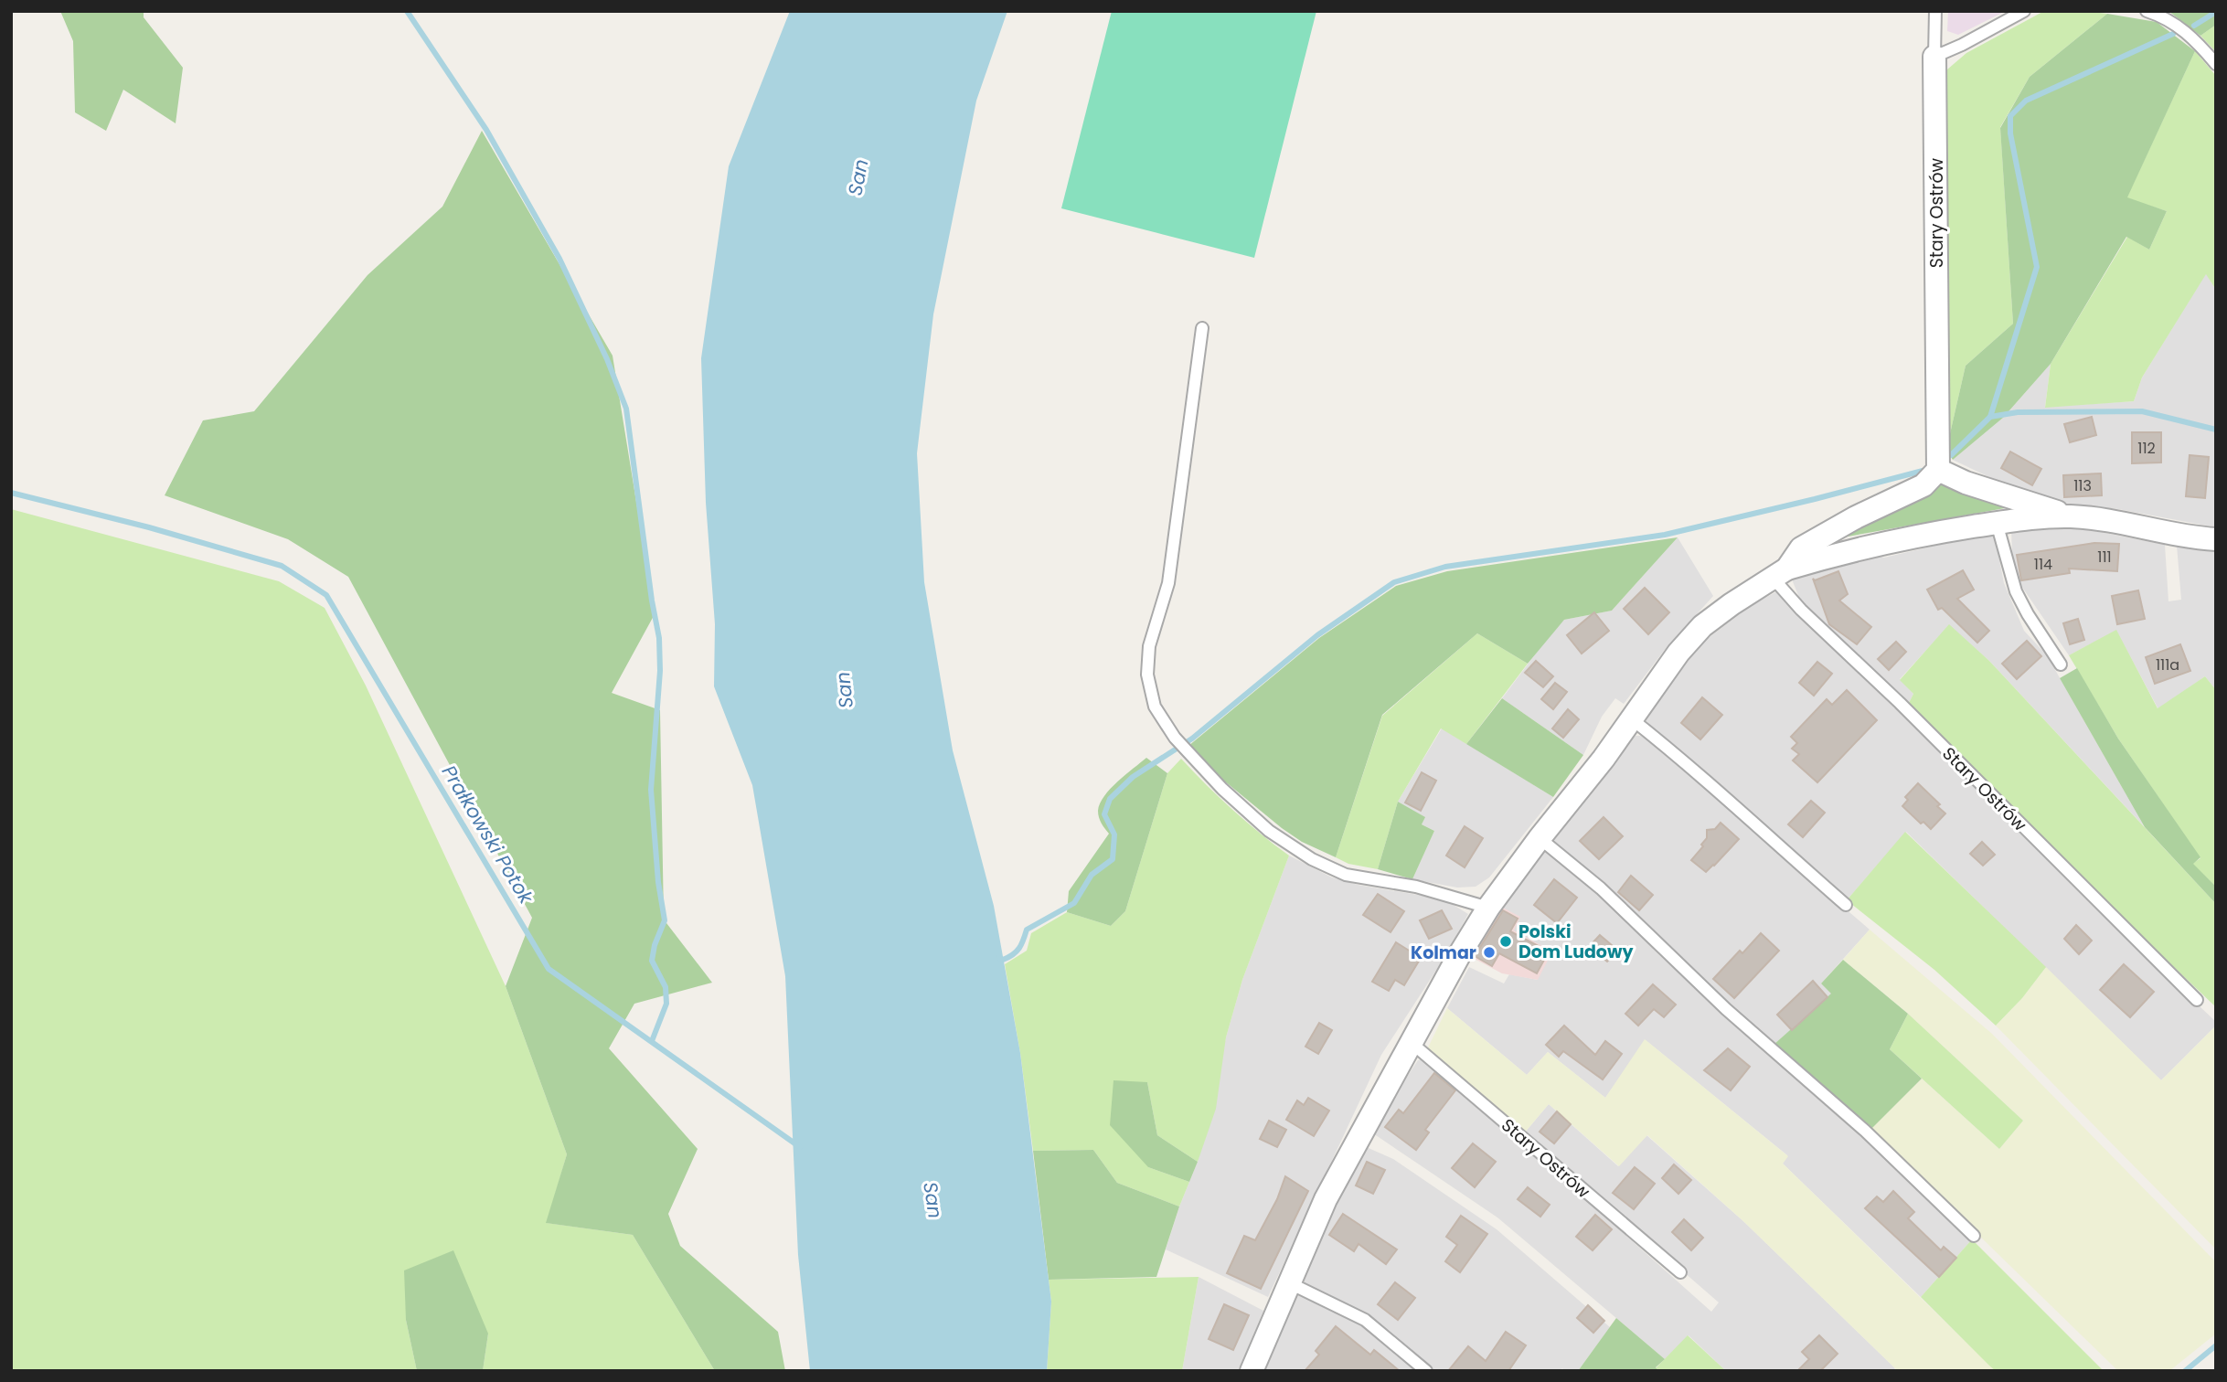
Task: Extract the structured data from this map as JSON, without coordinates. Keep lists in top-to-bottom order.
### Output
{
  "streets": {
    "street": ["Stary Ostrów"]
  },
  "water": ["San", "Prałkowski Potok"],
  "places": ["Polski Dom Ludowy", "Kolmar"],
  "house_numbers": [
    "112",
    "113",
    "111",
    "114",
    "111a"
  ]
}
